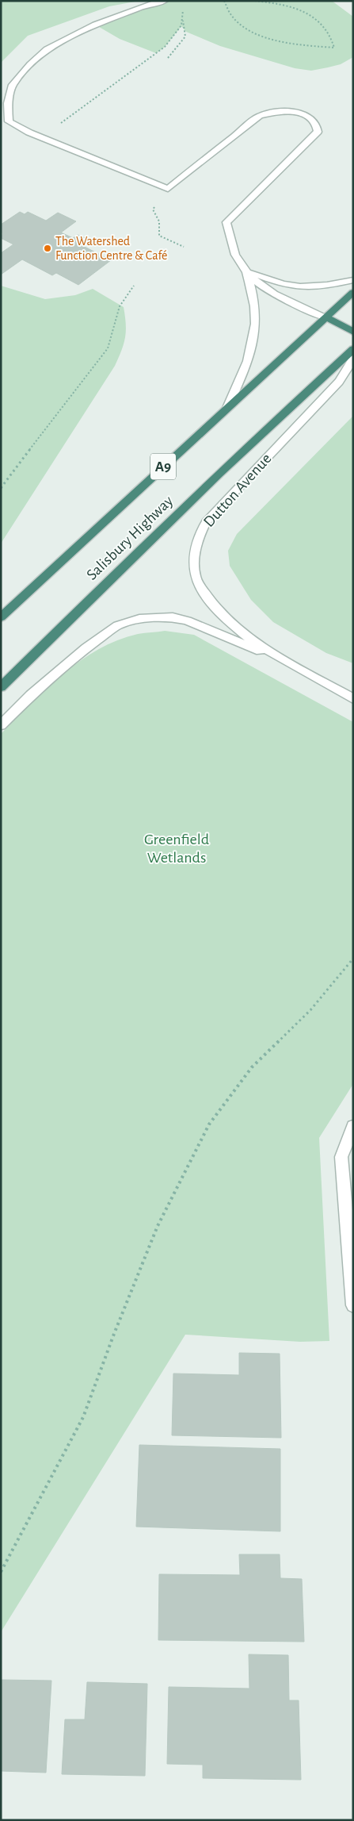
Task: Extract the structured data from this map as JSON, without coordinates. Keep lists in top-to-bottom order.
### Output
{
  "streets": {
    "highway": ["A9", "Salisbury Highway"],
    "street": ["Dutton Avenue"]
  },
  "parks": ["Greenfield Wetlands"],
  "places": ["The Watershed Function Centre & Café"]
}
